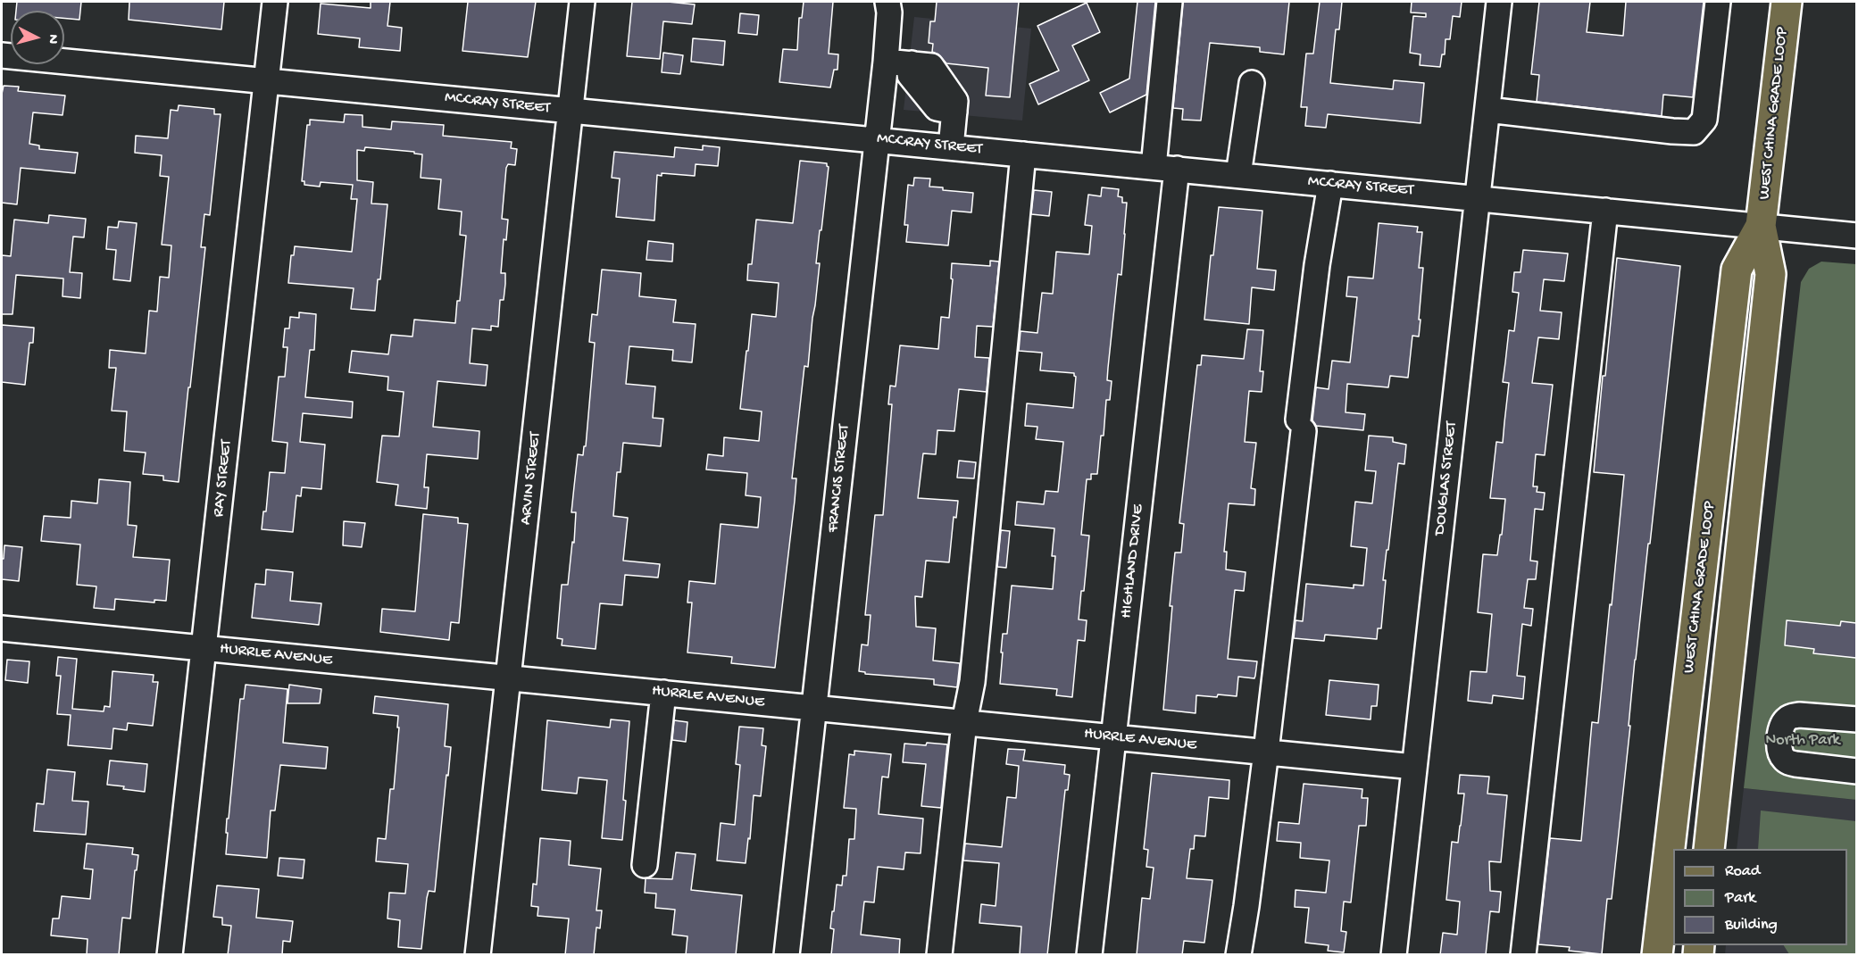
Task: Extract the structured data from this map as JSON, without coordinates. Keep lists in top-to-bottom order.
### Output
{
  "streets": {
    "main road": ["WEST CHINA GRADE LOOP"],
    "street": [
      "MCCRAY STREET",
      "RAY STREET",
      "ARVIN STREET",
      "FRANCIS STREET",
      "DOUGLAS STREET",
      "HIGHLAND DRIVE",
      "HURRLE AVENUE"
    ]
  },
  "crossings": [
    ["MCCRAY STREET", "WEST CHINA GRADE LOOP"],
    ["MCCRAY STREET", "RAY STREET"],
    ["MCCRAY STREET", "ARVIN STREET"],
    ["MCCRAY STREET", "FRANCIS STREET"],
    ["MCCRAY STREET", "DOUGLAS STREET"],
    ["MCCRAY STREET", "HIGHLAND DRIVE"],
    ["RAY STREET", "HURRLE AVENUE"],
    ["ARVIN STREET", "HURRLE AVENUE"],
    ["FRANCIS STREET", "HURRLE AVENUE"],
    ["DOUGLAS STREET", "HURRLE AVENUE"],
    ["HIGHLAND DRIVE", "HURRLE AVENUE"]
  ],
  "parks": ["North Park"],
  "legend": ["Road", "Park", "Building"],
  "north": "right"
}
